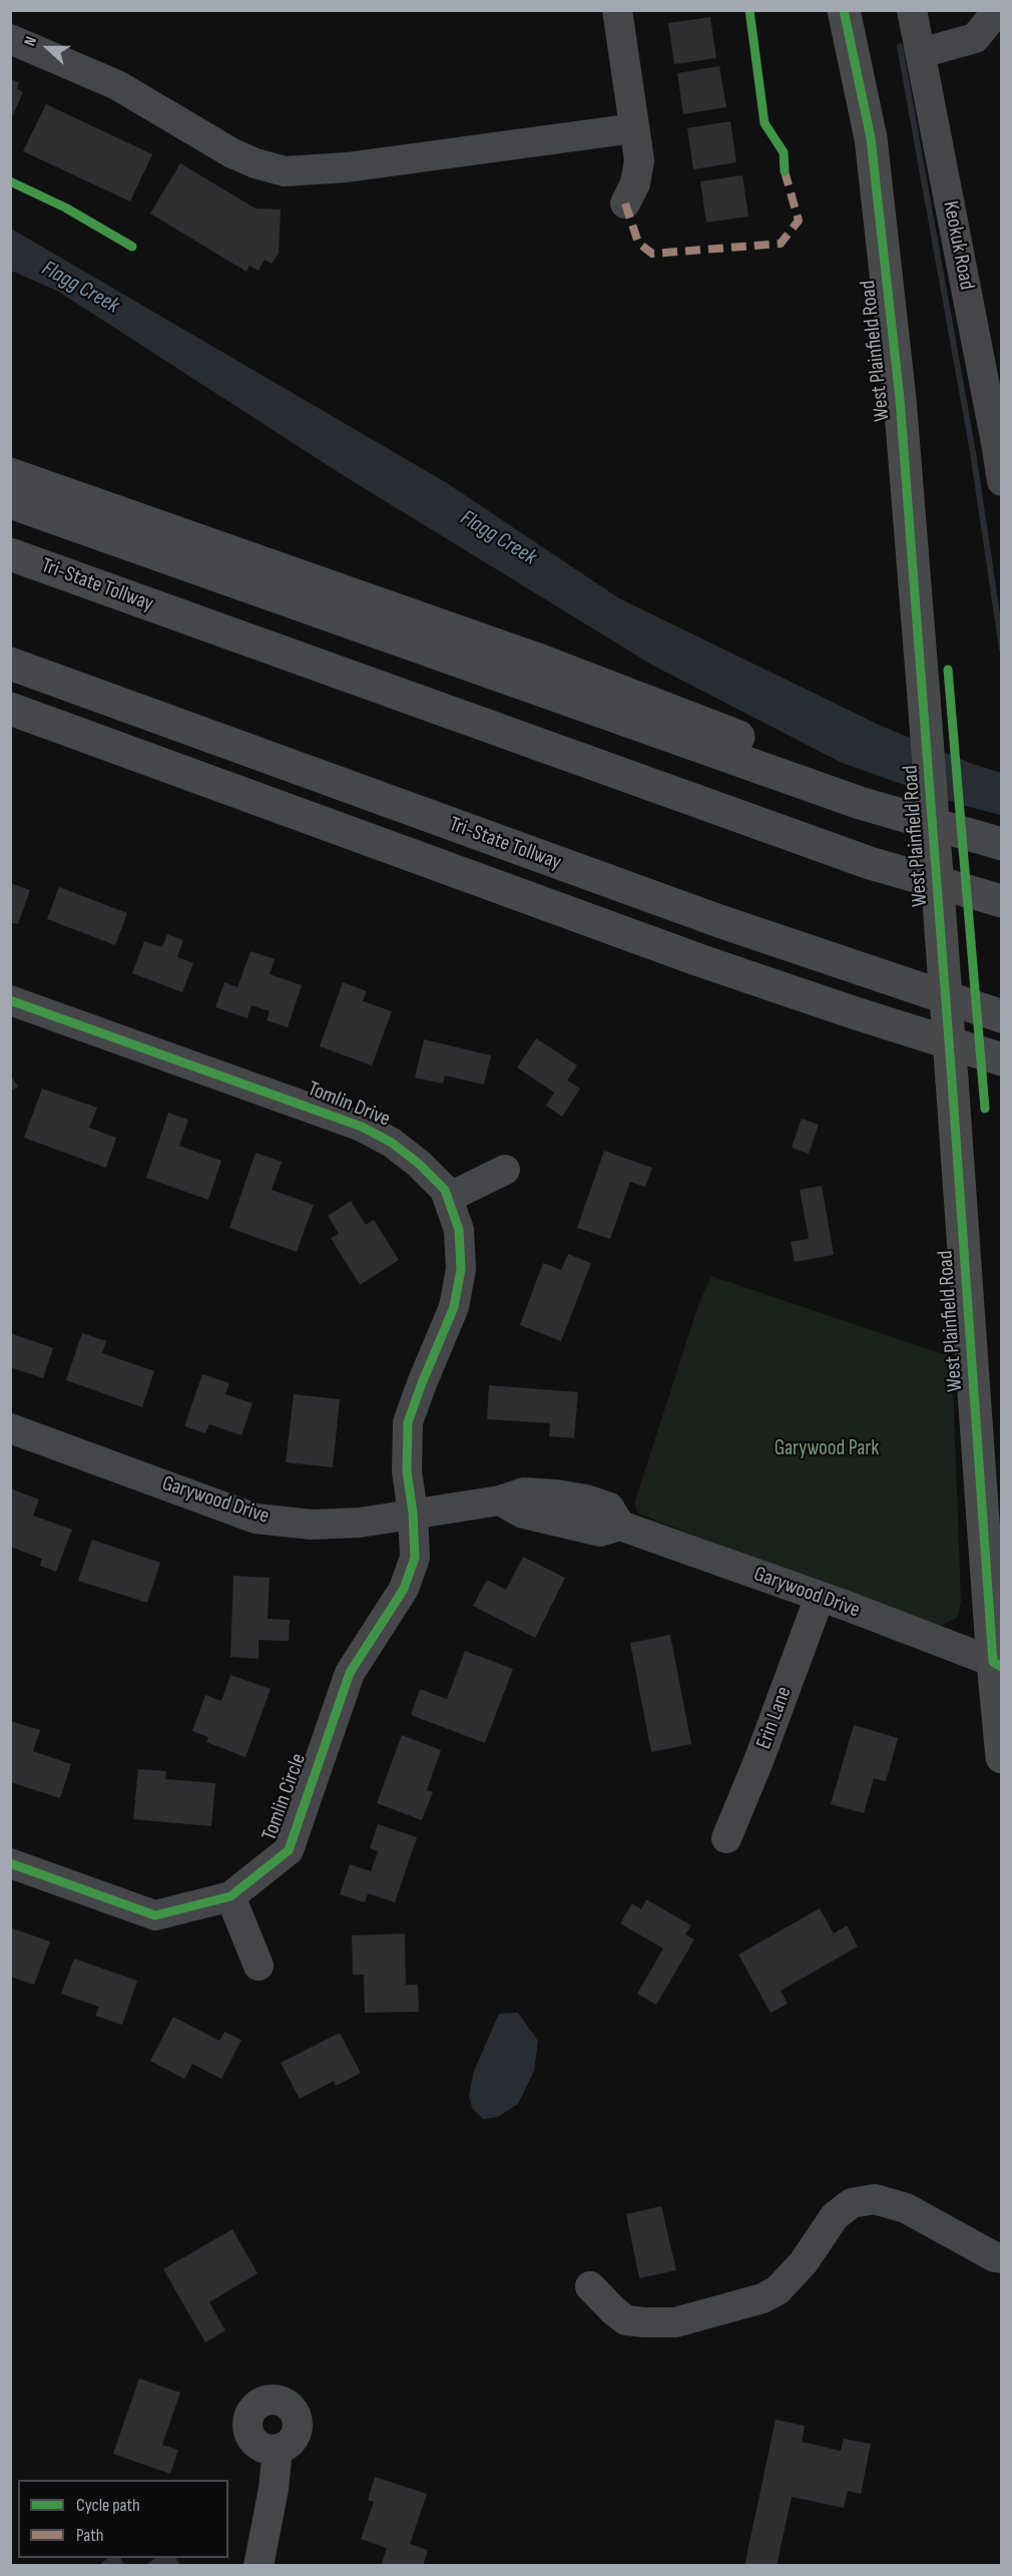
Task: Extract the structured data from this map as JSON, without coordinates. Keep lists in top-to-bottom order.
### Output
{
  "streets": {
    "highway": ["Tri-State Tollway"],
    "main road": ["West Plainfield Road"],
    "street": [
      "Keokuk Road",
      "Tomlin Drive",
      "Garywood Drive",
      "Erin Lane",
      "Tomlin Circle"
    ]
  },
  "crossings": [
    ["West Plainfield Road", "Garywood Drive"],
    ["Tomlin Drive", "Garywood Drive"],
    ["Tomlin Drive", "Tomlin Circle"],
    ["Garywood Drive", "Erin Lane"],
    ["Garywood Drive", "Tomlin Circle"]
  ],
  "water": ["Flagg Creek"],
  "parks": ["Garywood Park"],
  "legend": ["Cycle path", "Path"],
  "north": "left"
}
